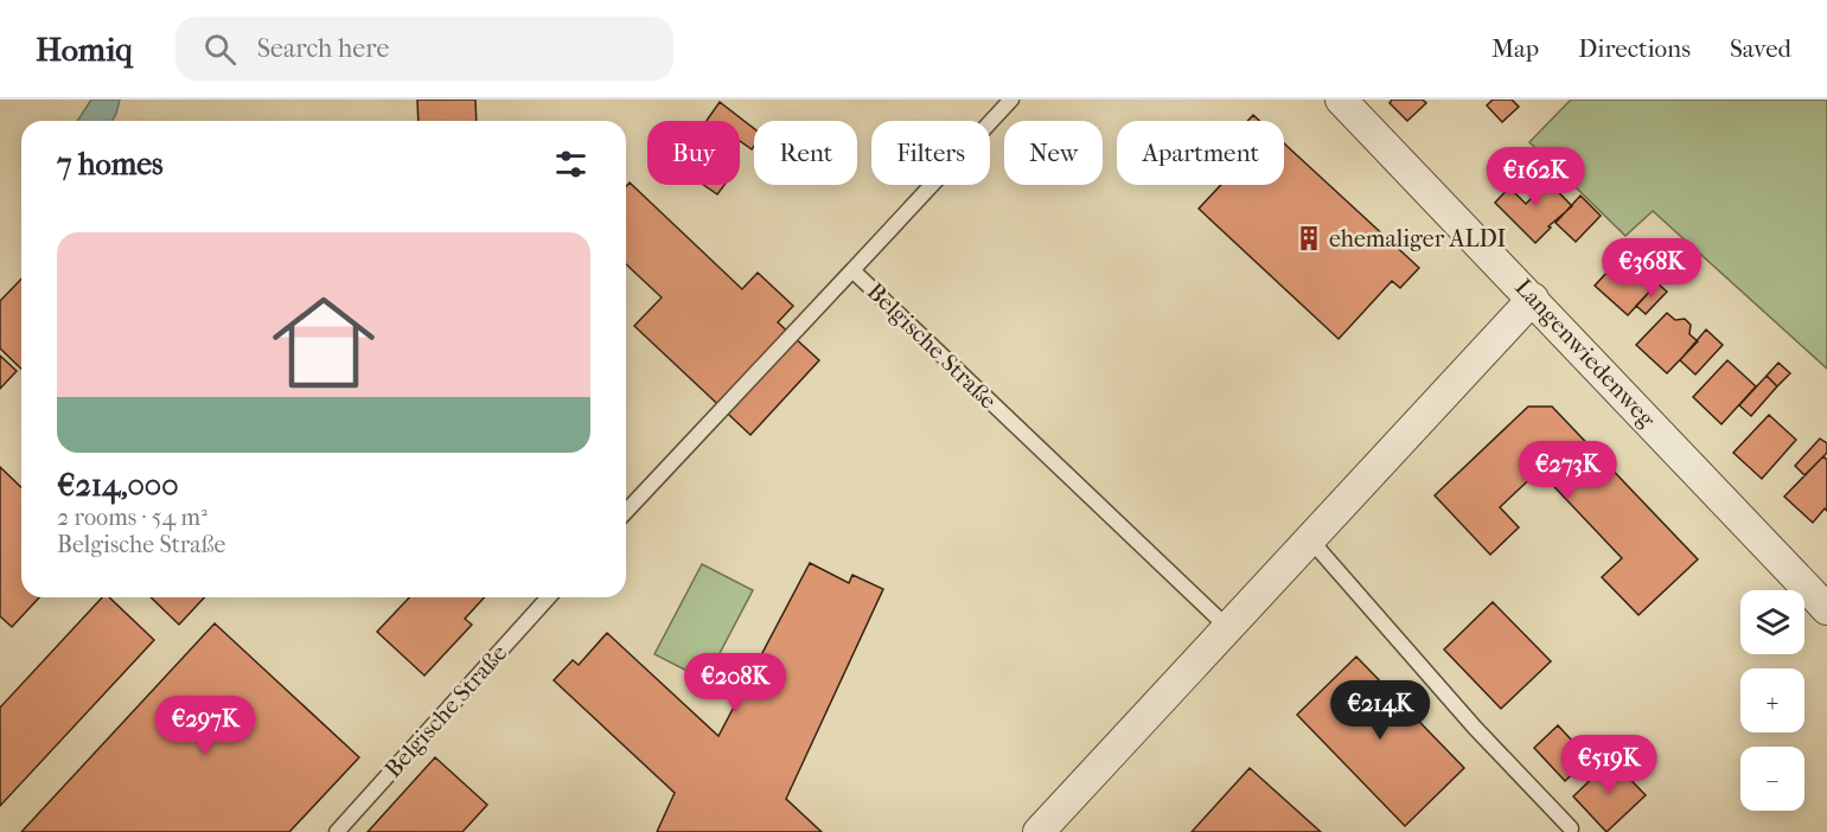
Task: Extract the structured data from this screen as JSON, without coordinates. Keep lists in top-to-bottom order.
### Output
{
  "streets": {
    "street": ["Langenwiedenweg"],
    "lane": ["Belgische Straße"]
  },
  "places": {
    "building": ["ehemaliger ALDI"]
  },
  "page": {
    "header": "Homiq",
    "search": "Search here",
    "nav": ["Map", "Directions", "Saved"],
    "chip": [
      "Buy",
      "Rent",
      "Filters",
      "New",
      "Apartment"
    ],
    "heading": "7 homes",
    "price": [
      "€162K",
      "€368K",
      "€273K",
      "€208K",
      "€214K",
      "€297K",
      "€519K"
    ],
    "list": [
      {
        "name": "€214,000",
        "note": "2 rooms · 54 m² · Belgische Straße"
      }
    ],
    "map_buttons": ["+", "−"]
  }
}
